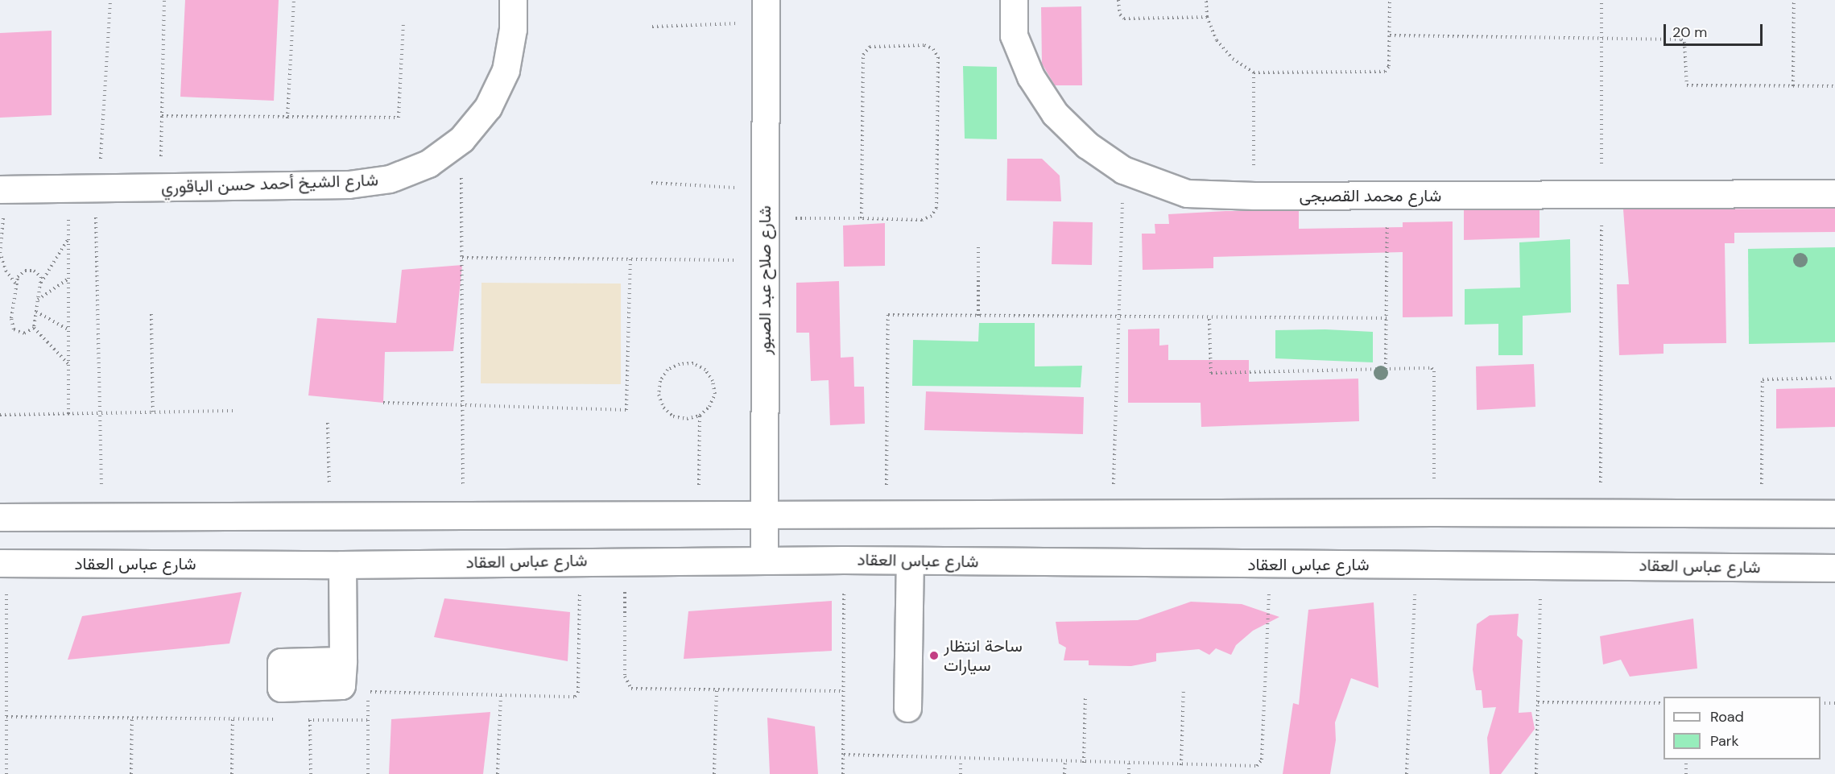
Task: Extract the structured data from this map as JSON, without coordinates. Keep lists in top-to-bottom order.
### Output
{
  "streets": {
    "street": [
      "شارع الشيخ أحمد حسن الباقوري",
      "شارع محمد القصبجى",
      "شارع صلاح عبد الصبور",
      "شارع عباس العقاد"
    ]
  },
  "crossings": [
    ["شارع صلاح عبد الصبور", "شارع عباس العقاد"]
  ],
  "places": ["ساحة انتظار سيارات"],
  "legend": ["Road", "Park"],
  "scale_bar": "20 m"
}
